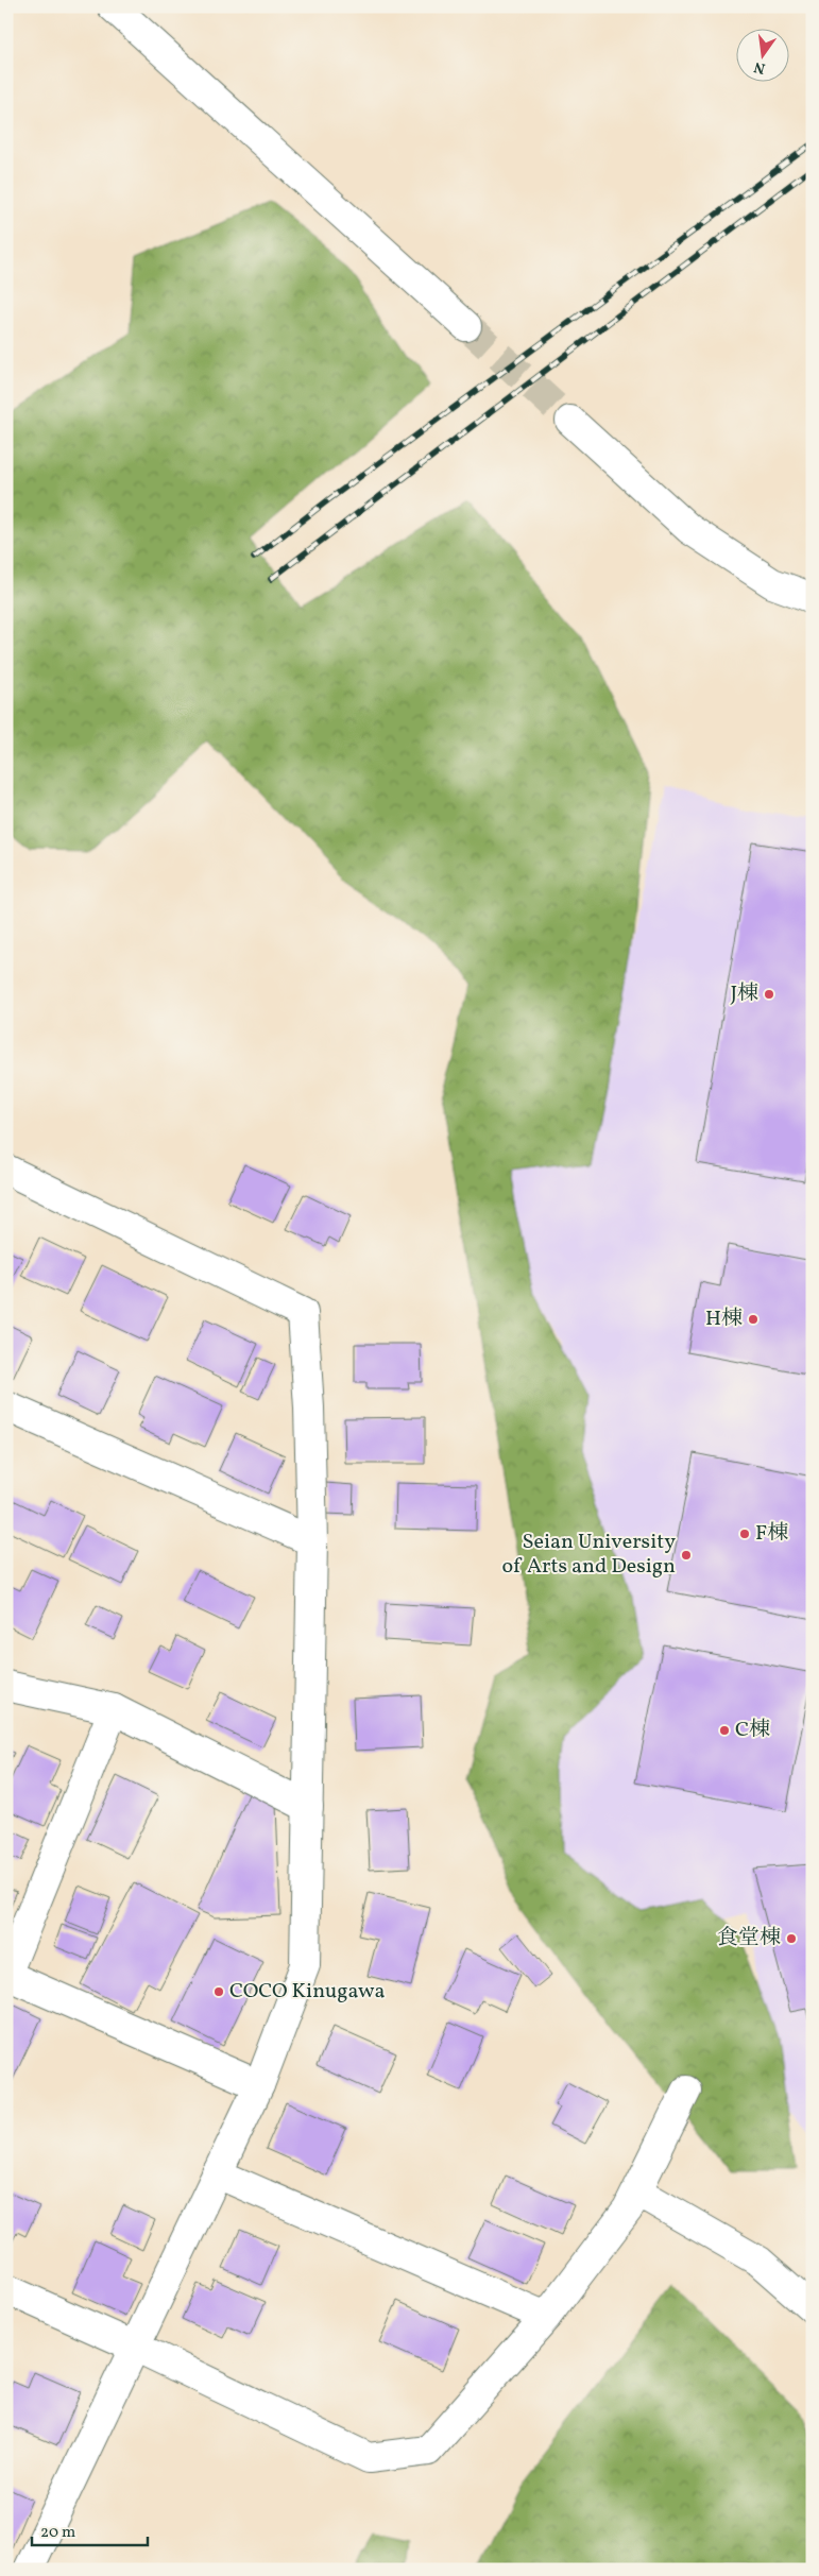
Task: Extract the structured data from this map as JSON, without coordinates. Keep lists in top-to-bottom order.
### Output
{
  "places": [
    "J棟",
    "H棟",
    "F棟",
    "Seian University of Arts and Design",
    "C棟",
    "食堂棟",
    "COCO Kinugawa"
  ],
  "scale_bar": "20 m",
  "north": "bottom"
}
